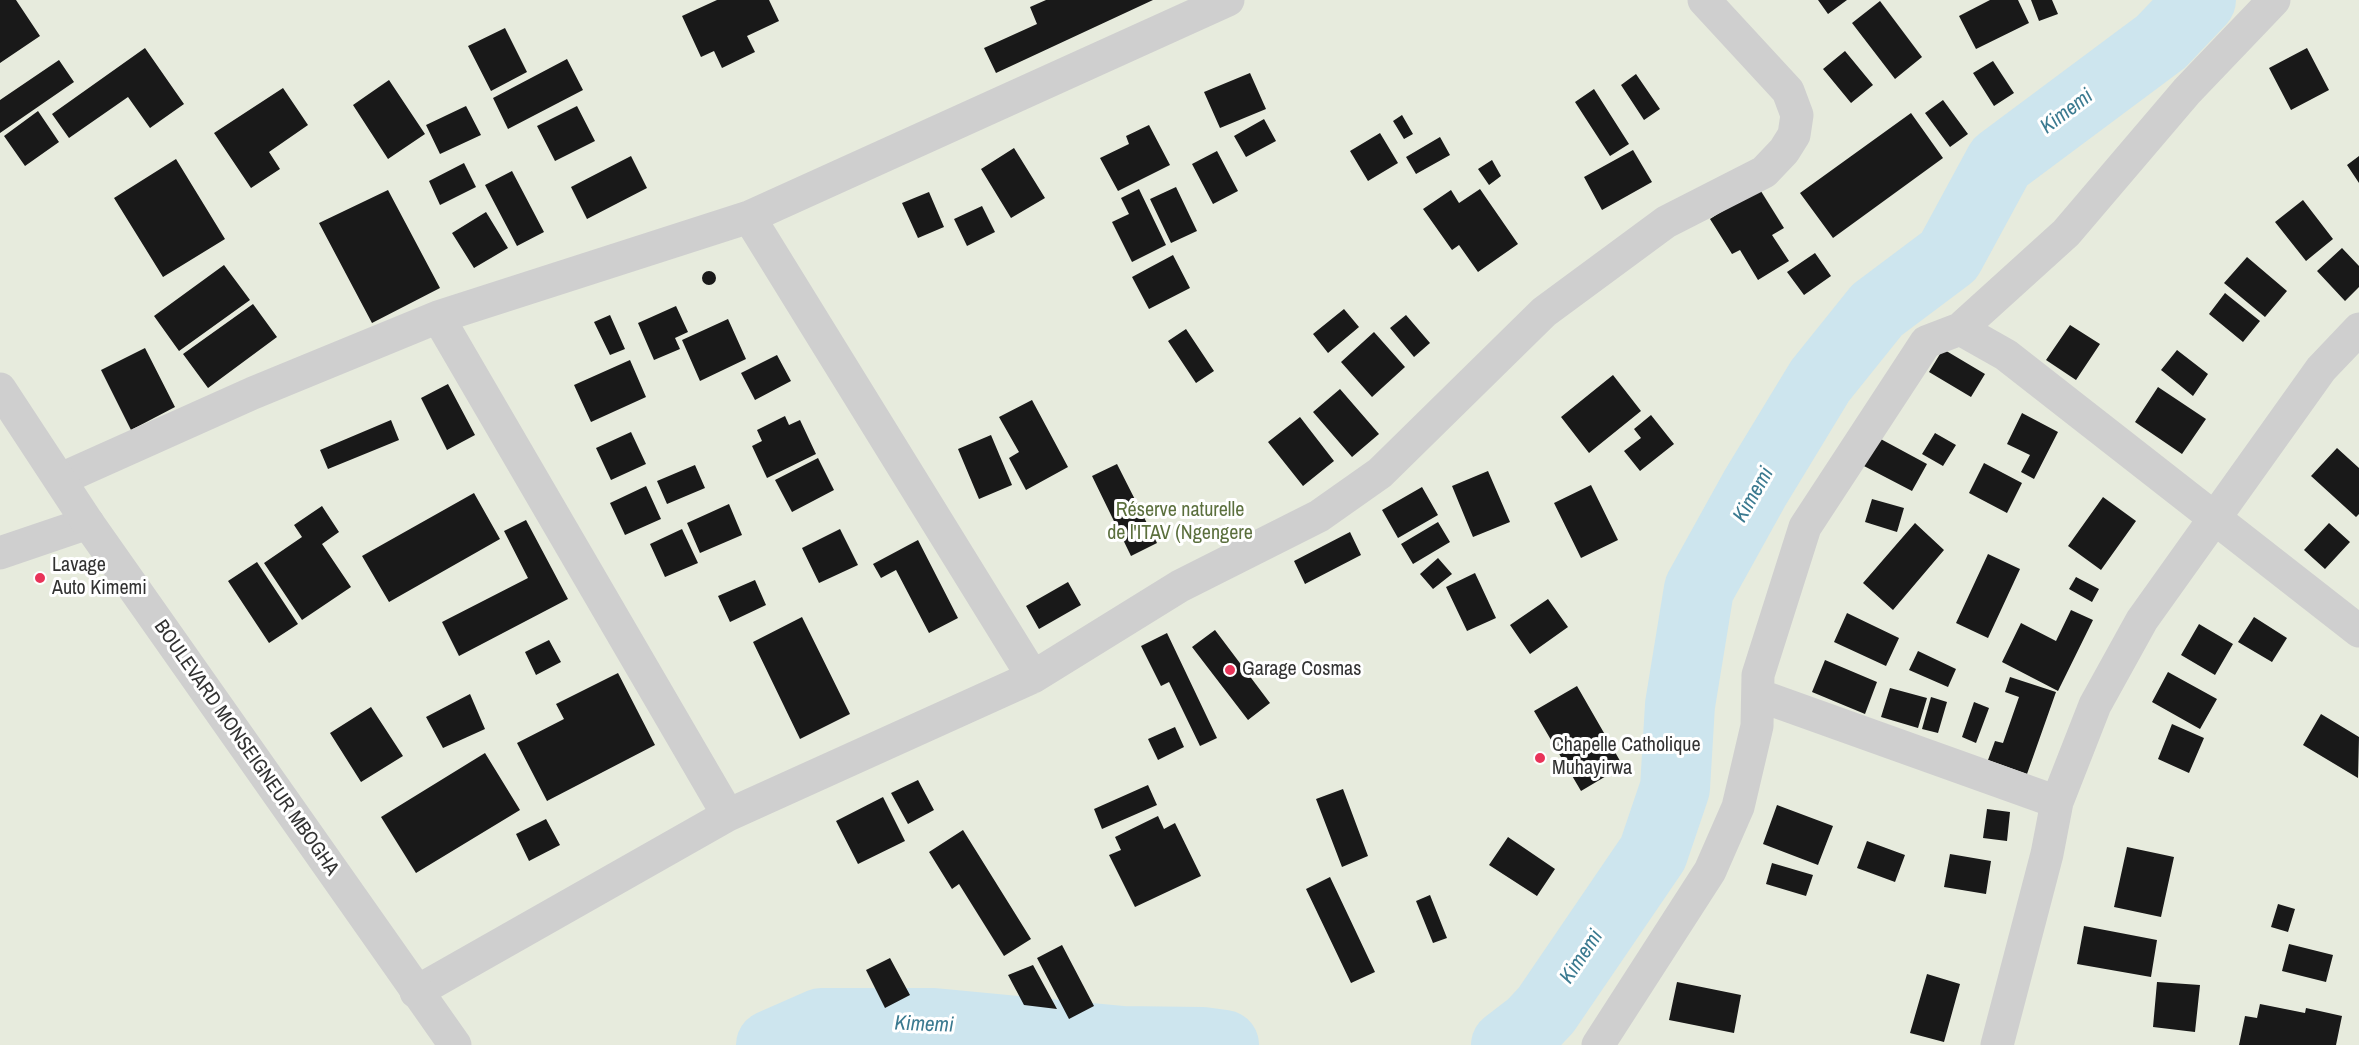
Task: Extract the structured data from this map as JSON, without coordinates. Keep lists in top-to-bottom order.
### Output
{
  "streets": {
    "street": ["BOULEVARD MONSEIGNEUR MBOGHA"]
  },
  "water": ["Kimemi"],
  "parks": ["Réserve naturelle de l'ITAV (Ngengere"],
  "places": ["Lavage Auto Kimemi", "Garage Cosmas", "Chapelle Catholique Muhayirwa"]
}
